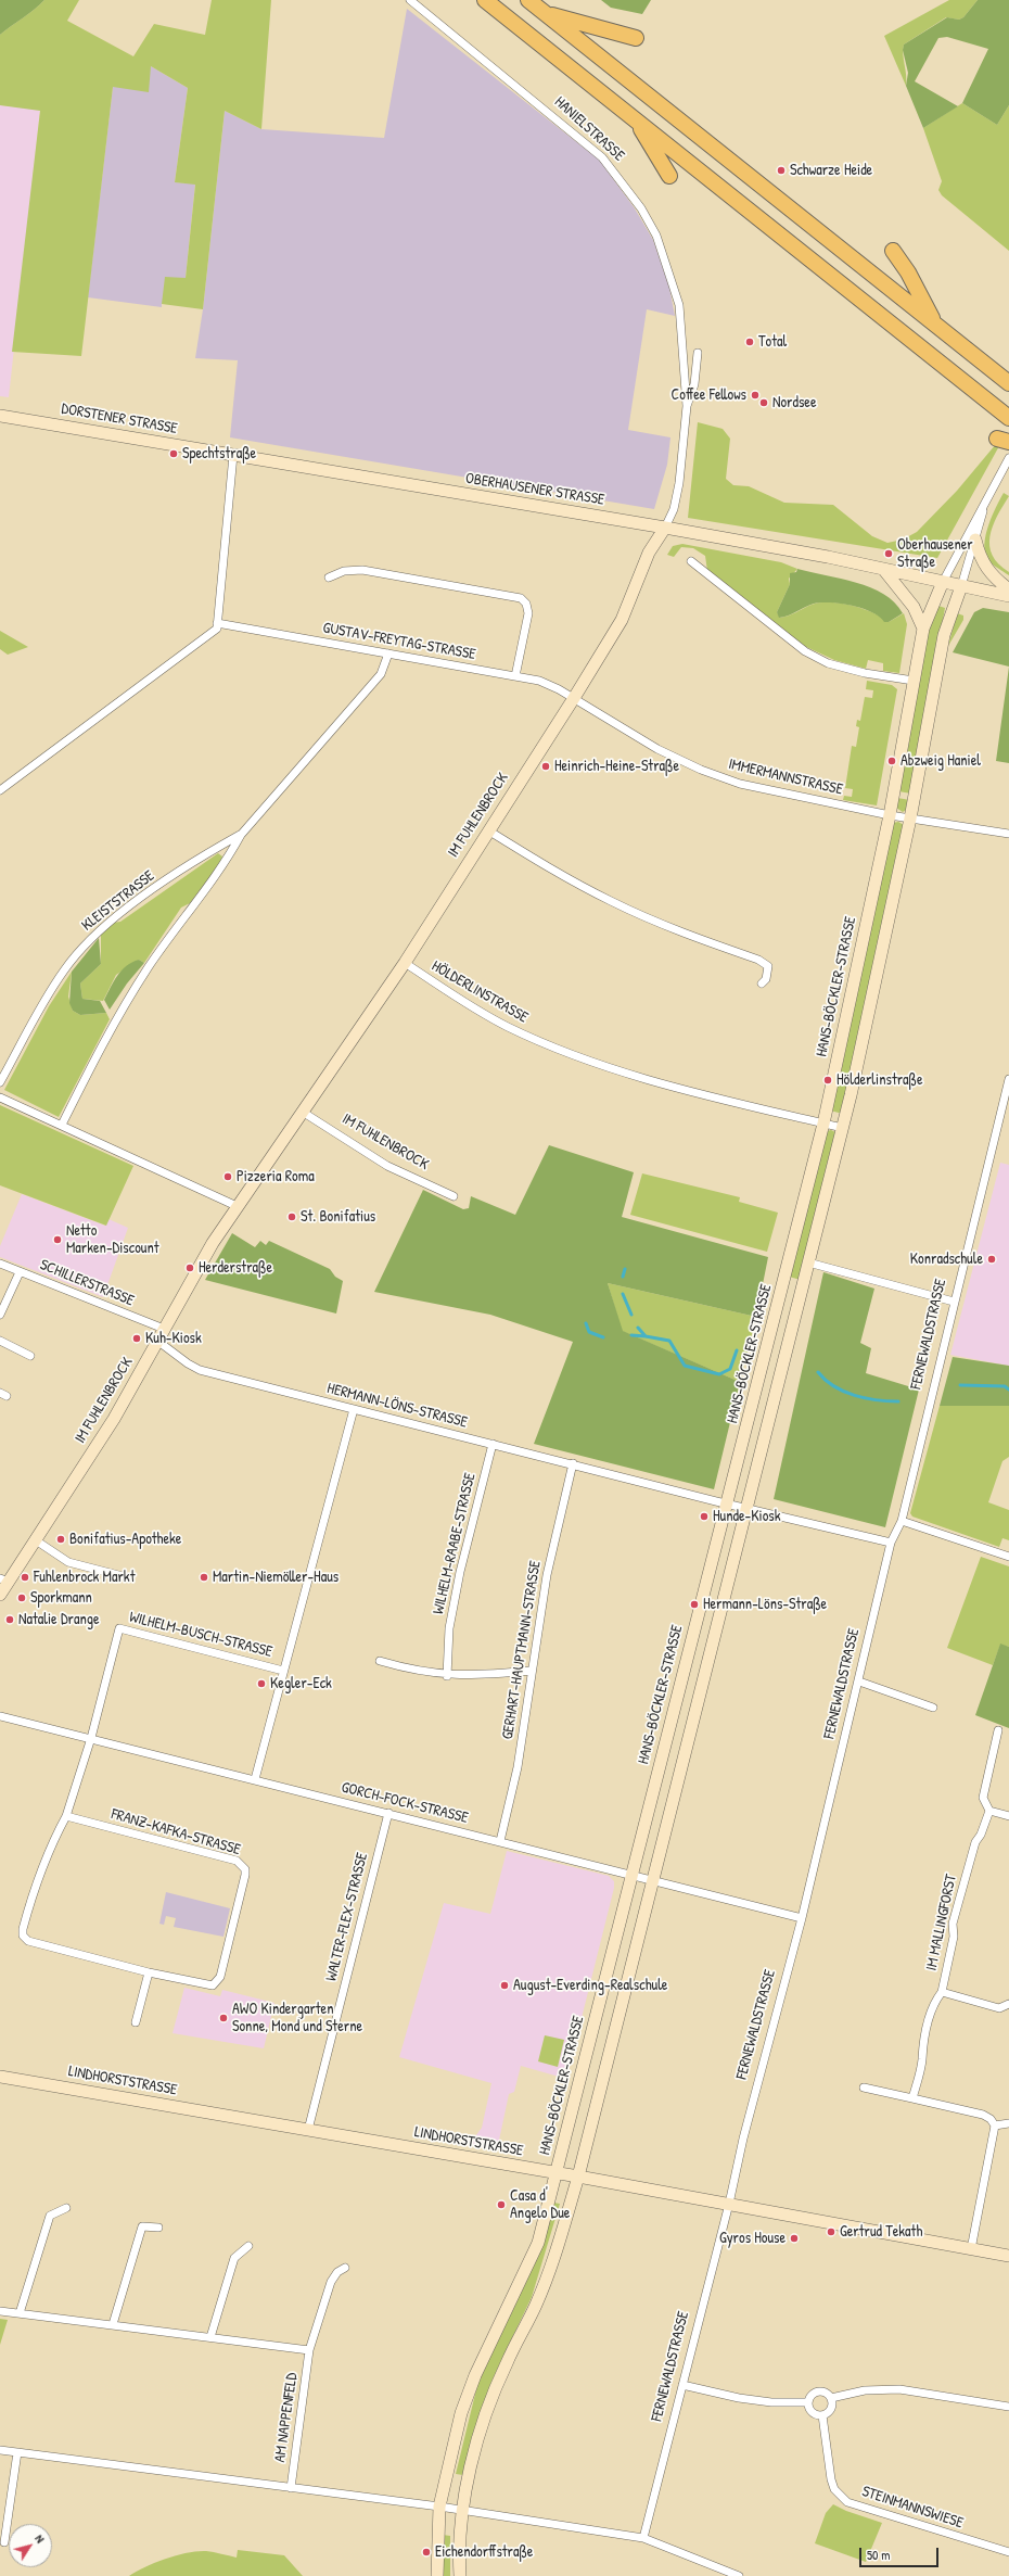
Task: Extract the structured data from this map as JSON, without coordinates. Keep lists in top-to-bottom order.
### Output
{
  "streets": {
    "main road": [
      "DORSTENER STRASSE",
      "OBERHAUSENER STRASSE",
      "IM FUHLENBROCK",
      "HANS-BÖCKLER-STRASSE",
      "LINDHORSTSTRASSE"
    ],
    "street": [
      "HANIELSTRASSE",
      "GUSTAV-FREYTAG-STRASSE",
      "IMMERMANNSTRASSE",
      "KLEISTSTRASSE",
      "HÖLDERLINSTRASSE",
      "SCHILLERSTRASSE",
      "FERNEWALDSTRASSE",
      "HERMANN-LÖNS-STRASSE",
      "WILHELM-RAABE-STRASSE",
      "WILHELM-BUSCH-STRASSE",
      "GERHART-HAUPTMANN-STRASSE",
      "GORCH-FOCK-STRASSE",
      "FRANZ-KAFKA-STRASSE",
      "WALTER-FLEX-STRASSE",
      "IM MALLINGFORST",
      "AM NAPPENFELD",
      "STEINMANNSWIESE"
    ]
  },
  "crossings": [
    ["HANIELSTRASSE", "OBERHAUSENER STRASSE"],
    ["HANIELSTRASSE", "IM FUHLENBROCK"],
    ["DORSTENER STRASSE", "OBERHAUSENER STRASSE"],
    ["OBERHAUSENER STRASSE", "IM FUHLENBROCK"],
    ["OBERHAUSENER STRASSE", "HANS-BÖCKLER-STRASSE"],
    ["GUSTAV-FREYTAG-STRASSE", "IMMERMANNSTRASSE"],
    ["GUSTAV-FREYTAG-STRASSE", "IM FUHLENBROCK"],
    ["GUSTAV-FREYTAG-STRASSE", "KLEISTSTRASSE"],
    ["IMMERMANNSTRASSE", "IM FUHLENBROCK"],
    ["IMMERMANNSTRASSE", "HANS-BÖCKLER-STRASSE"],
    ["IM FUHLENBROCK", "HÖLDERLINSTRASSE"],
    ["IM FUHLENBROCK", "SCHILLERSTRASSE"],
    ["IM FUHLENBROCK", "HERMANN-LÖNS-STRASSE"],
    ["HANS-BÖCKLER-STRASSE", "HÖLDERLINSTRASSE"],
    ["HANS-BÖCKLER-STRASSE", "HERMANN-LÖNS-STRASSE"],
    ["HANS-BÖCKLER-STRASSE", "GORCH-FOCK-STRASSE"],
    ["HANS-BÖCKLER-STRASSE", "LINDHORSTSTRASSE"],
    ["FERNEWALDSTRASSE", "HERMANN-LÖNS-STRASSE"],
    ["FERNEWALDSTRASSE", "GORCH-FOCK-STRASSE"],
    ["FERNEWALDSTRASSE", "LINDHORSTSTRASSE"],
    ["HERMANN-LÖNS-STRASSE", "WILHELM-RAABE-STRASSE"],
    ["HERMANN-LÖNS-STRASSE", "GERHART-HAUPTMANN-STRASSE"],
    ["WILHELM-BUSCH-STRASSE", "GORCH-FOCK-STRASSE"],
    ["WILHELM-BUSCH-STRASSE", "FRANZ-KAFKA-STRASSE"],
    ["GERHART-HAUPTMANN-STRASSE", "GORCH-FOCK-STRASSE"],
    ["GORCH-FOCK-STRASSE", "FRANZ-KAFKA-STRASSE"],
    ["GORCH-FOCK-STRASSE", "WALTER-FLEX-STRASSE"],
    ["WALTER-FLEX-STRASSE", "LINDHORSTSTRASSE"]
  ],
  "places": [
    "Schwarze Heide",
    "Total",
    "Coffee Fellows",
    "Nordsee",
    "Spechtstraße",
    "Oberhausener Straße",
    "Abzweig Haniel",
    "Heinrich-Heine-Straße",
    "Hölderlinstraße",
    "Pizzeria Roma",
    "St. Bonifatius",
    "Netto Marken-Discount",
    "Konradschule",
    "Herderstraße",
    "Kuh-Kiosk",
    "Hunde-Kiosk",
    "Bonifatius-Apotheke",
    "Fuhlenbrock Markt",
    "Martin-Niemöller-Haus",
    "Sporkmann",
    "Hermann-Löns-Straße",
    "Natalie Drange",
    "Kegler-Eck",
    "August-Everding-Realschule",
    "AWO Kindergarten Sonne, Mond und Sterne",
    "Casa d' Angelo Due",
    "Gertrud Tekath",
    "Gyros House",
    "Eichendorffstraße"
  ],
  "scale_bar": "50 m",
  "north": "top right"
}
